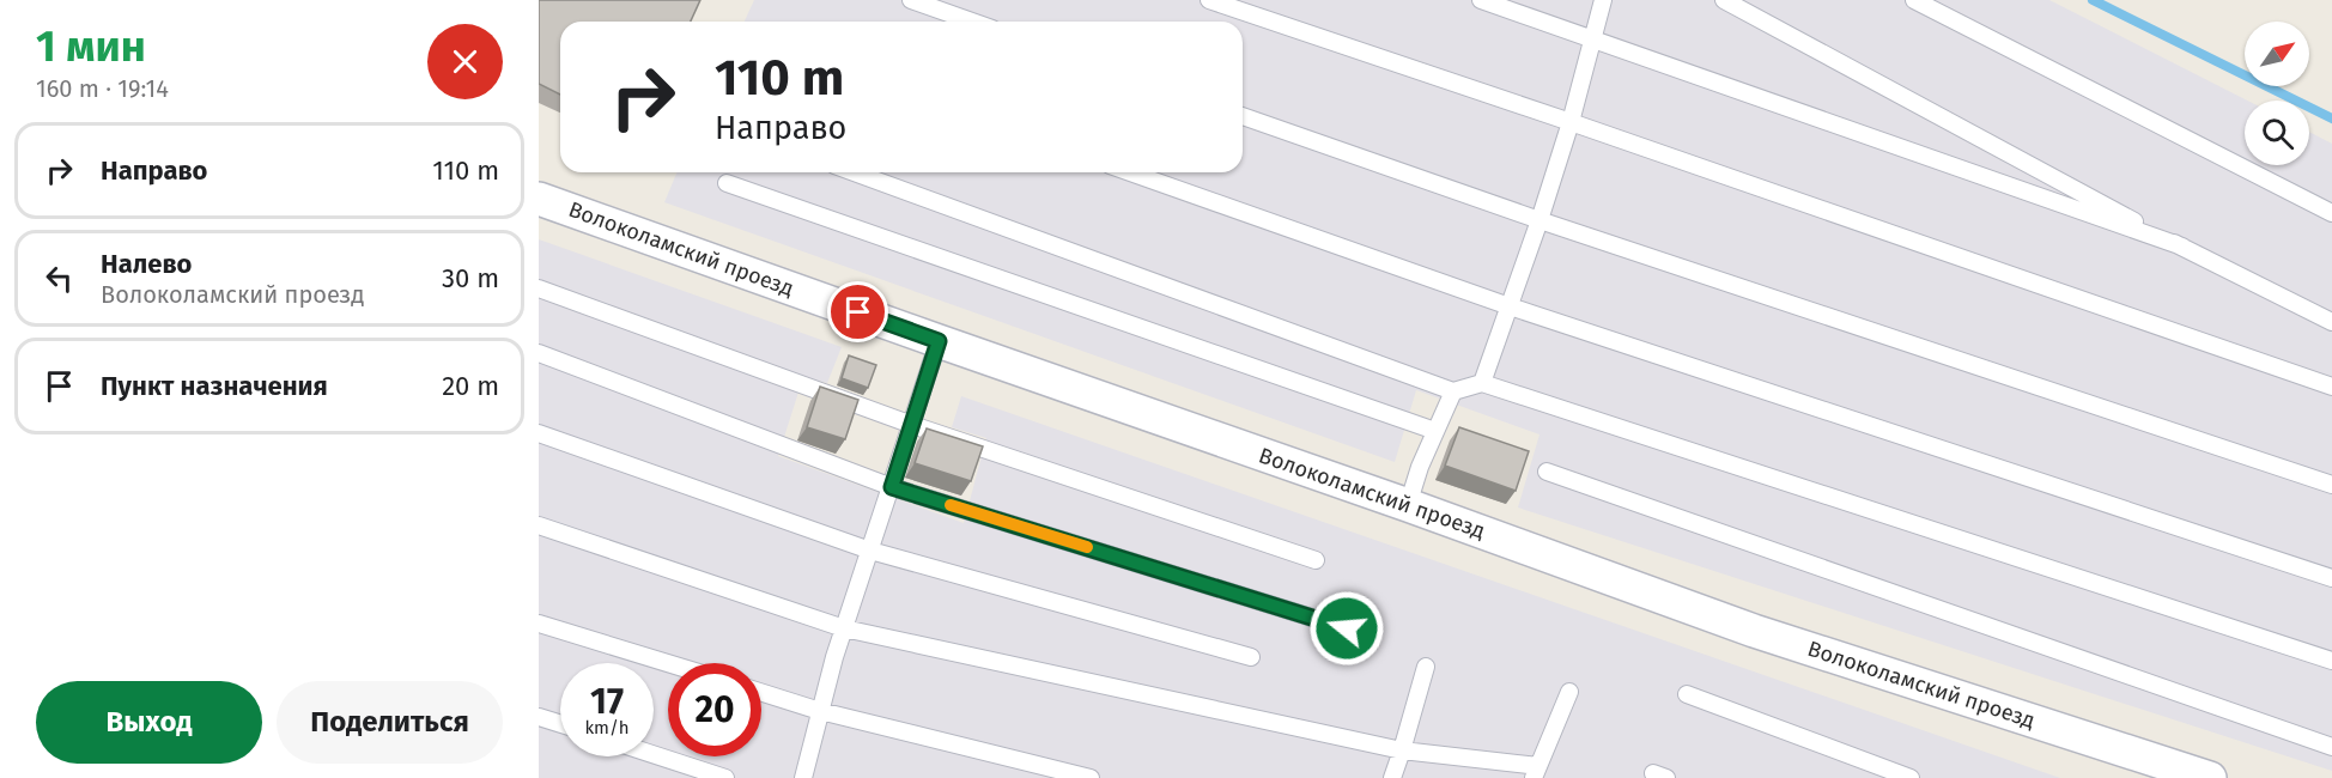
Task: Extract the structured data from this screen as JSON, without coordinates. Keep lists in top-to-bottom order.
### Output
{
  "streets": {
    "street": ["Волоколамский проезд"]
  },
  "north": "top right",
  "page": {
    "heading": ["1 мин", "160 m · 19:14"],
    "turn": ["110 m", "Направо"],
    "list": [
      {
        "name": "Направо",
        "value": "110 m"
      },
      {
        "name": "Налево",
        "note": "Волоколамский проезд",
        "value": "30 m"
      },
      {
        "name": "Пункт назначения",
        "value": "20 m"
      }
    ],
    "speed": "17 km/h",
    "limit": "20",
    "buttons": ["Выход", "Поделиться"]
  }
}
